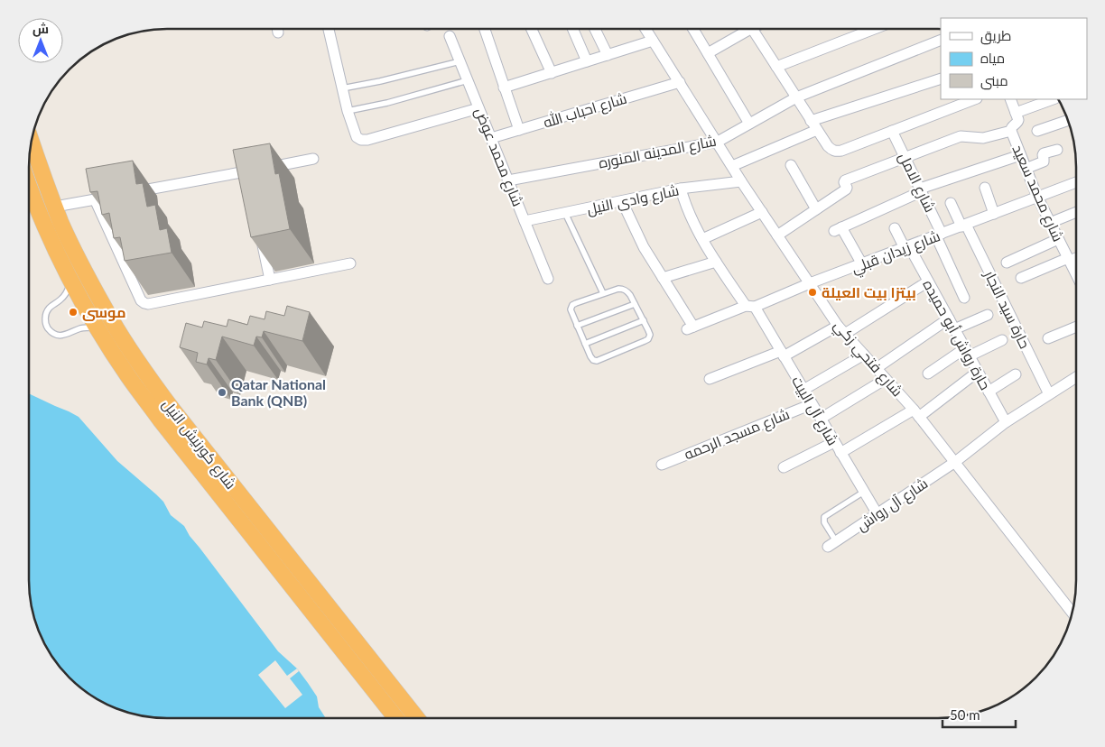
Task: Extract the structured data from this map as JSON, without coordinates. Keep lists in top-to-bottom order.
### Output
{
  "streets": {
    "highway": ["شارع كورنيش النيل"],
    "street": [
      "شارع احباب الله",
      "شارع المدينه المنوره",
      "شارع محمد عوض",
      "شارع الامل",
      "شارع محمد سعيد",
      "شارع وادى النيل",
      "شارع زيدان قبلي",
      "حارة سيد النجار",
      "حارة رواش أبو حميده",
      "شارع فتحي زكي",
      "شارع آل البيت",
      "شارع مسجد الرحمه",
      "شارع آل رواش"
    ]
  },
  "crossings": [
    ["شارع احباب الله", "شارع محمد عوض"],
    ["شارع احباب الله", "شارع فتحي زكي"],
    ["شارع المدينه المنوره", "شارع محمد عوض"],
    ["شارع المدينه المنوره", "شارع فتحي زكي"],
    ["شارع محمد عوض", "شارع وادى النيل"],
    ["شارع الامل", "شارع زيدان قبلي"],
    ["شارع محمد سعيد", "شارع زيدان قبلي"],
    ["شارع وادى النيل", "شارع فتحي زكي"],
    ["شارع وادى النيل", "شارع آل البيت"],
    ["شارع زيدان قبلي", "حارة سيد النجار"],
    ["شارع زيدان قبلي", "حارة رواش أبو حميده"],
    ["شارع زيدان قبلي", "شارع فتحي زكي"],
    ["شارع زيدان قبلي", "شارع آل البيت"],
    ["شارع فتحي زكي", "شارع آل رواش"],
    ["شارع آل البيت", "شارع مسجد الرحمه"],
    ["شارع آل البيت", "شارع آل رواش"]
  ],
  "places": ["بيتزا بيت العيلة", "موسى", "Qatar National Bank (QNB)"],
  "legend": ["طريق", "مياه", "مبنى"],
  "scale_bar": "50 m",
  "north": "top"
}
